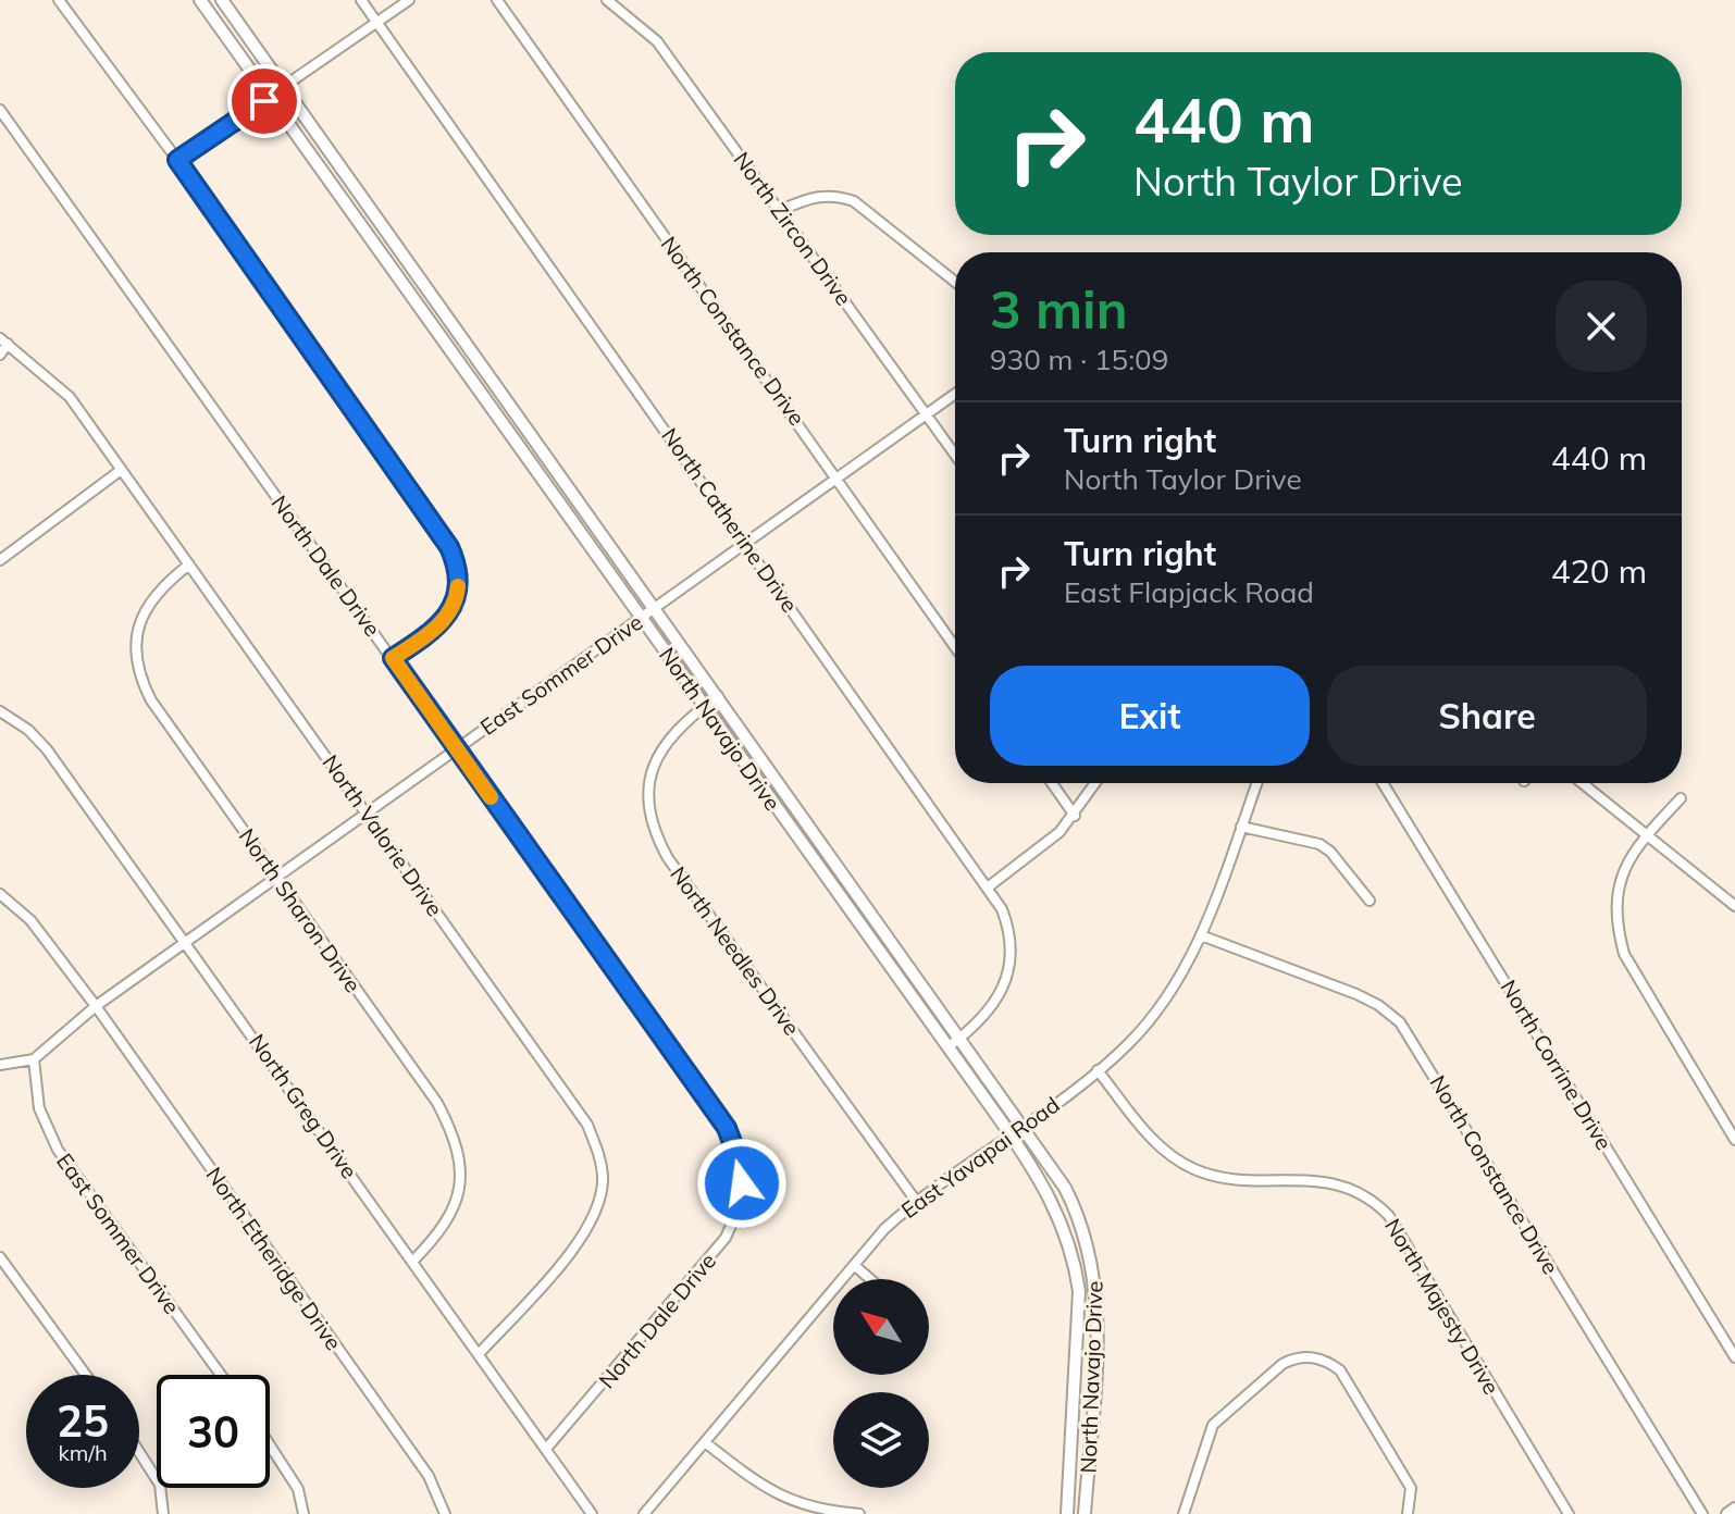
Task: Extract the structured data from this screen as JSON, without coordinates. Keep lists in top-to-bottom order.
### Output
{
  "streets": {
    "street": [
      "North Zircon Drive",
      "North Constance Drive",
      "North Catherine Drive",
      "North Dale Drive",
      "East Sommer Drive",
      "North Navajo Drive",
      "North Valorie Drive",
      "North Sharon Drive",
      "North Needles Drive",
      "North Corrine Drive",
      "North Greg Drive",
      "East Yavapai Road",
      "North Etheridge Drive",
      "North Majesty Drive"
    ]
  },
  "crossings": [
    ["North Zircon Drive", "East Sommer Drive"],
    ["North Constance Drive", "East Sommer Drive"],
    ["North Constance Drive", "East Yavapai Road"],
    ["North Catherine Drive", "East Sommer Drive"],
    ["North Catherine Drive", "North Navajo Drive"],
    ["North Dale Drive", "East Sommer Drive"],
    ["North Dale Drive", "North Greg Drive"],
    ["East Sommer Drive", "North Navajo Drive"],
    ["East Sommer Drive", "North Valorie Drive"],
    ["East Sommer Drive", "North Sharon Drive"],
    ["East Sommer Drive", "North Greg Drive"],
    ["East Sommer Drive", "North Etheridge Drive"],
    ["North Navajo Drive", "North Needles Drive"],
    ["North Navajo Drive", "East Yavapai Road"],
    ["North Valorie Drive", "North Sharon Drive"],
    ["North Valorie Drive", "North Greg Drive"],
    ["North Sharon Drive", "North Greg Drive"],
    ["North Needles Drive", "East Yavapai Road"],
    ["East Yavapai Road", "North Majesty Drive"]
  ],
  "north": "top left",
  "page": {
    "turn": ["440 m", "North Taylor Drive"],
    "heading": ["3 min", "930 m · 15:09"],
    "list": [
      {
        "name": "Turn right",
        "note": "North Taylor Drive",
        "value": "440 m"
      },
      {
        "name": "Turn right",
        "note": "East Flapjack Road",
        "value": "420 m"
      }
    ],
    "buttons": ["Exit", "Share"],
    "speed": "25 km/h",
    "limit": "30"
  }
}
